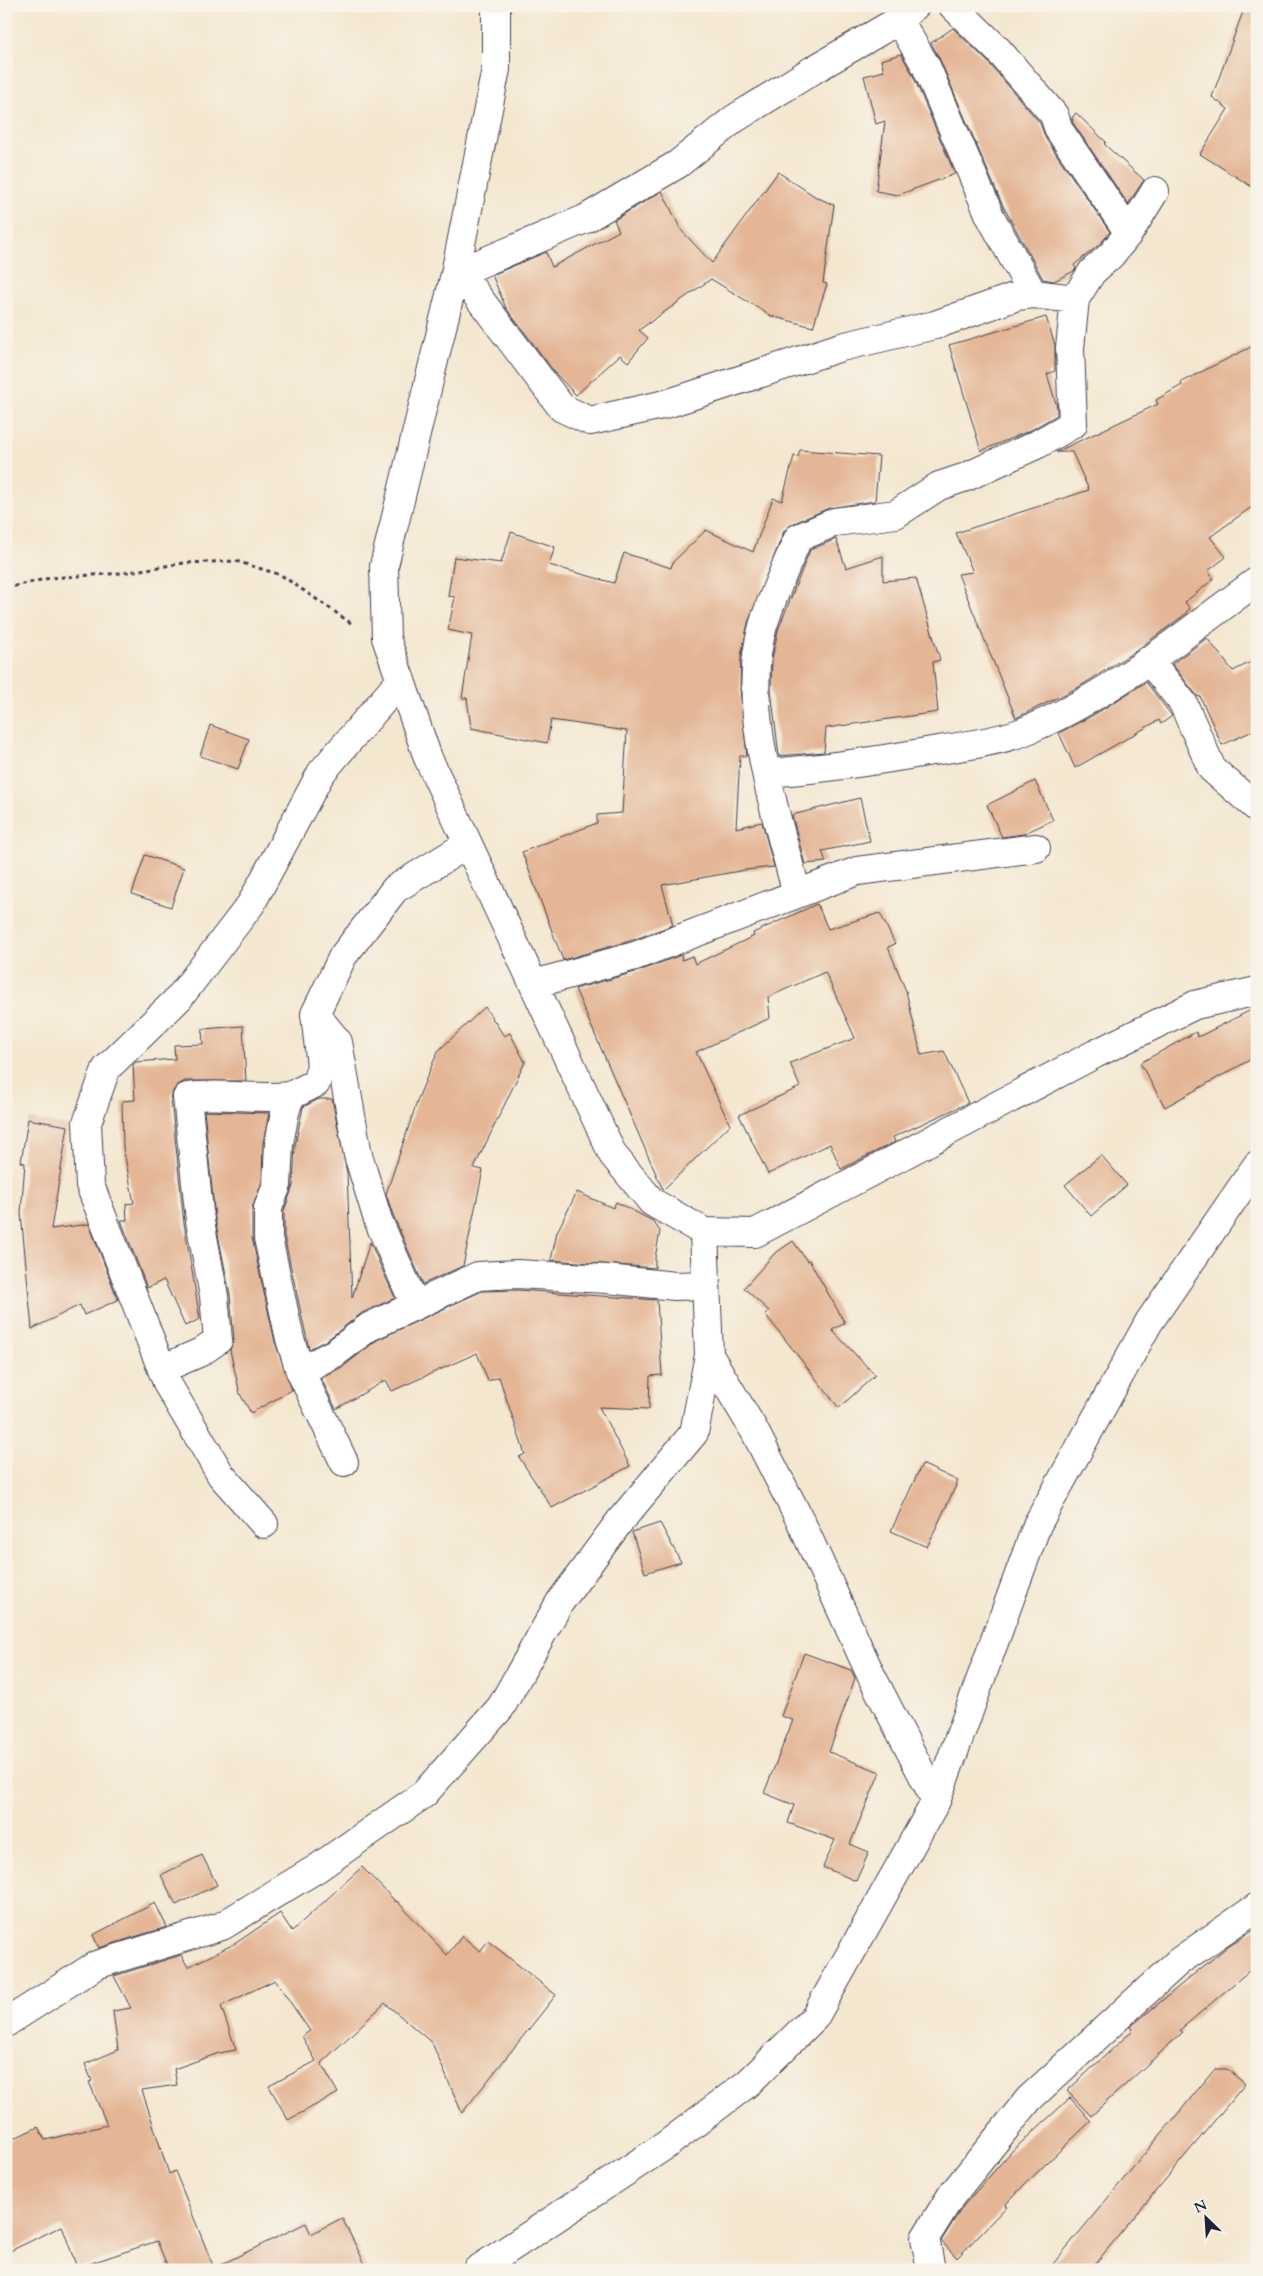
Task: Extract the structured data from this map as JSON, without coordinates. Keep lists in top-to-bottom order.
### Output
{
  "north": "top left"
}
